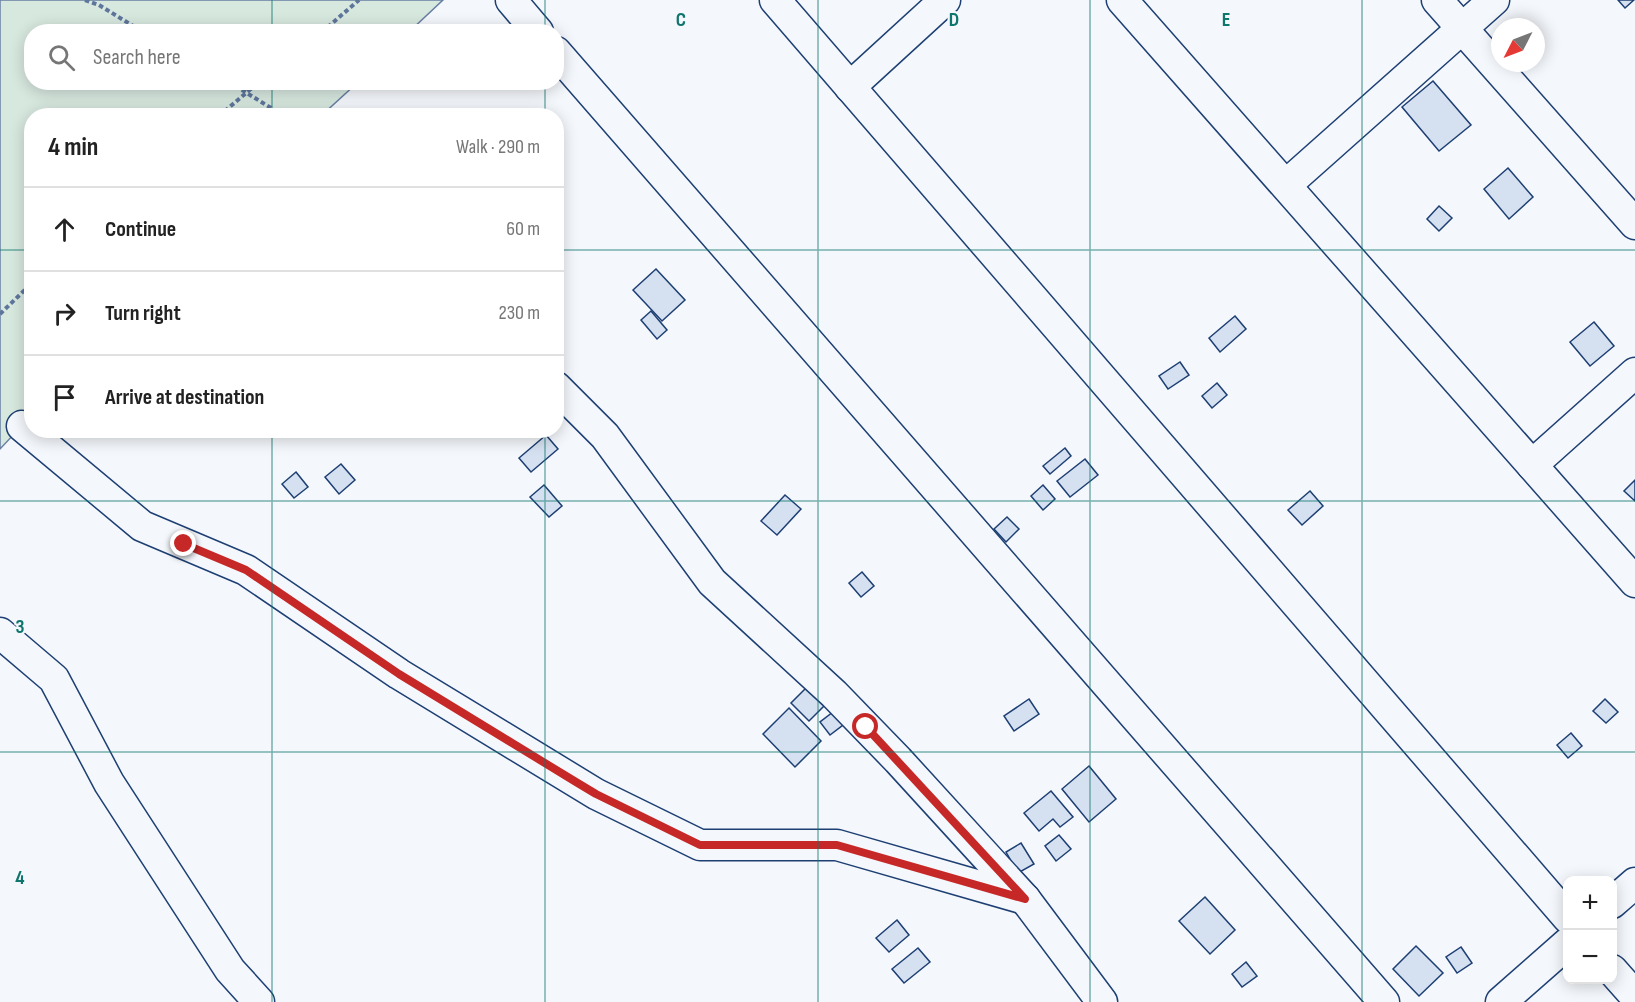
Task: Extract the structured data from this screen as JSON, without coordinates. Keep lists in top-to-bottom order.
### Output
{
  "north": "bottom left",
  "page": {
    "search": "Search here",
    "heading": ["4 min", "Walk · 290 m"],
    "list": [
      ["Continue", "60 m"],
      ["Turn right", "230 m"],
      "Arrive at destination"
    ],
    "map_buttons": ["+", "−"]
  },
  "grid": {
    "columns": ["C", "D", "E"],
    "rows": ["3", "4"]
  }
}
